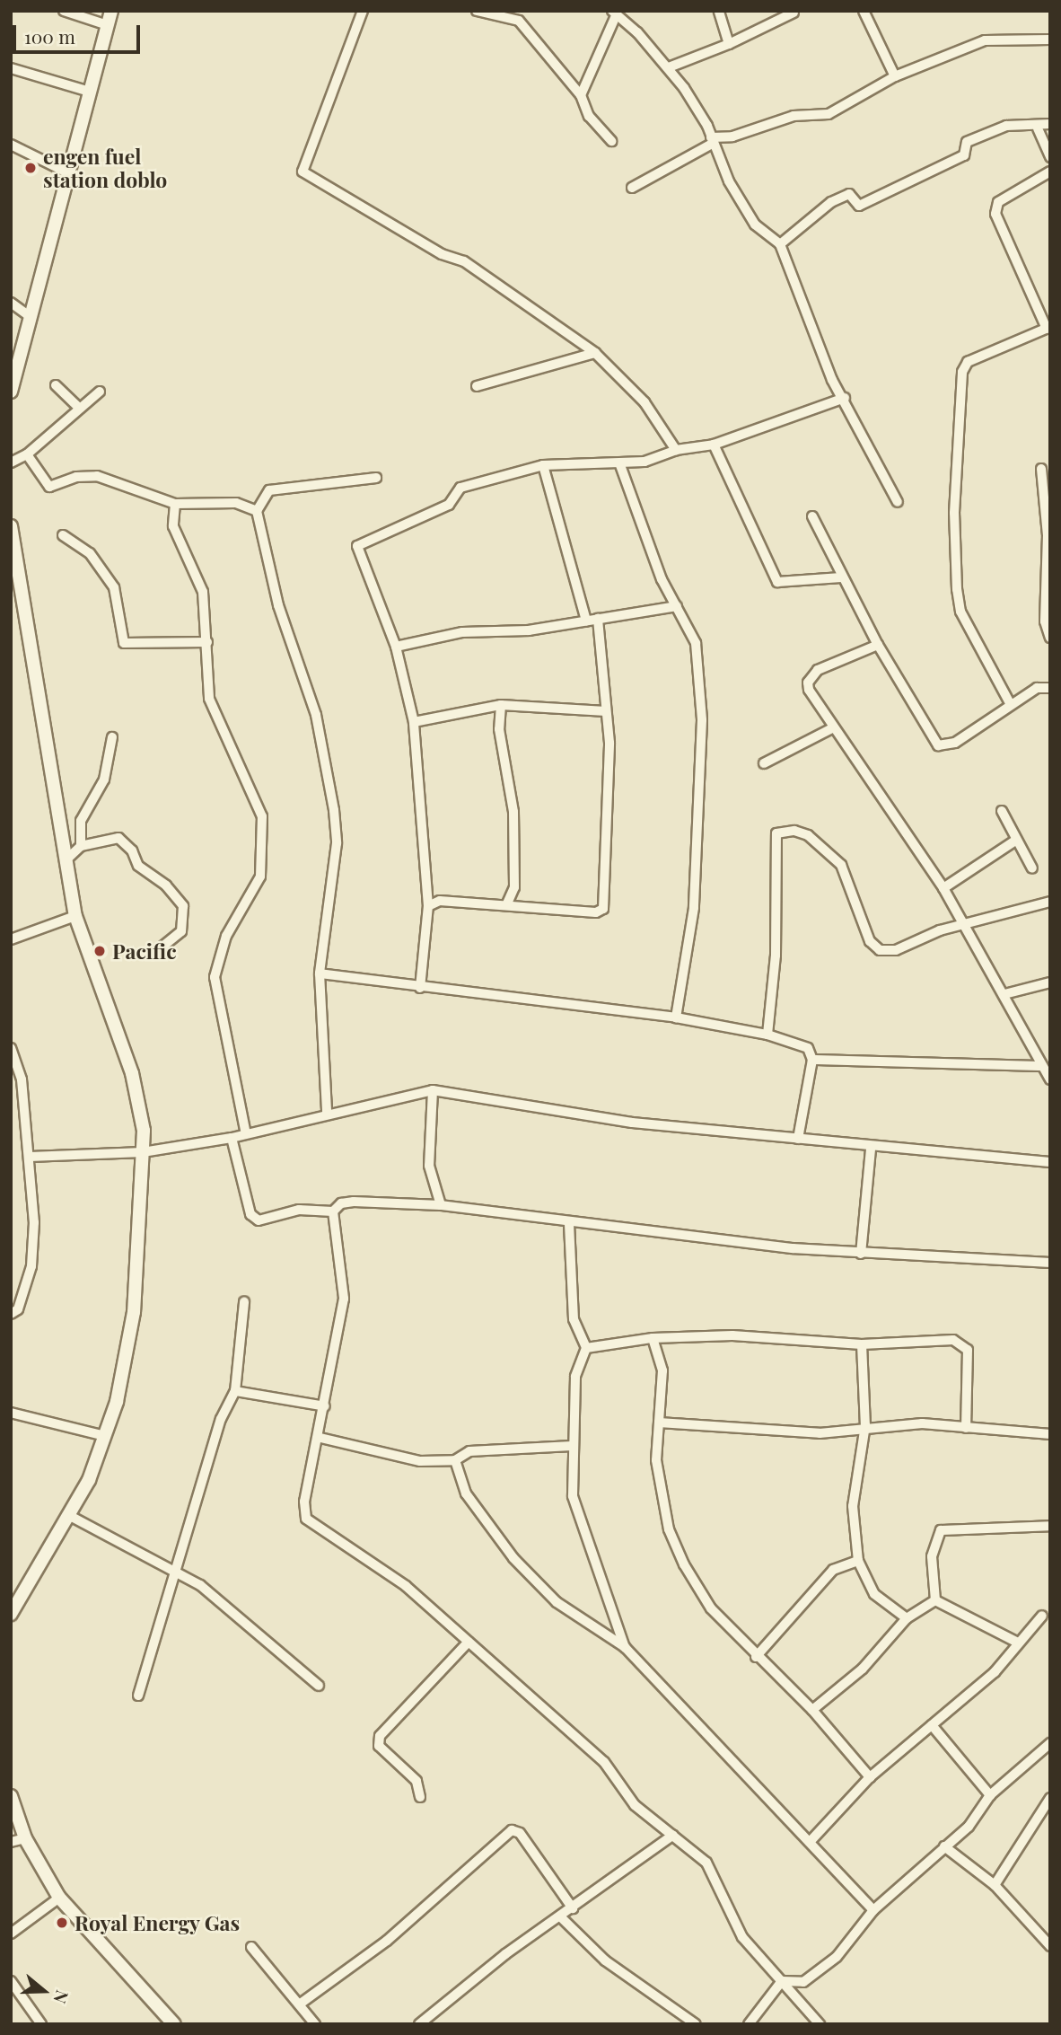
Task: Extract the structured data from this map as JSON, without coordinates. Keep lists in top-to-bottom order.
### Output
{
  "places": ["engen fuel station doblo", "Pacific", "Royal Energy Gas"],
  "scale_bar": "100 m",
  "north": "right"
}
